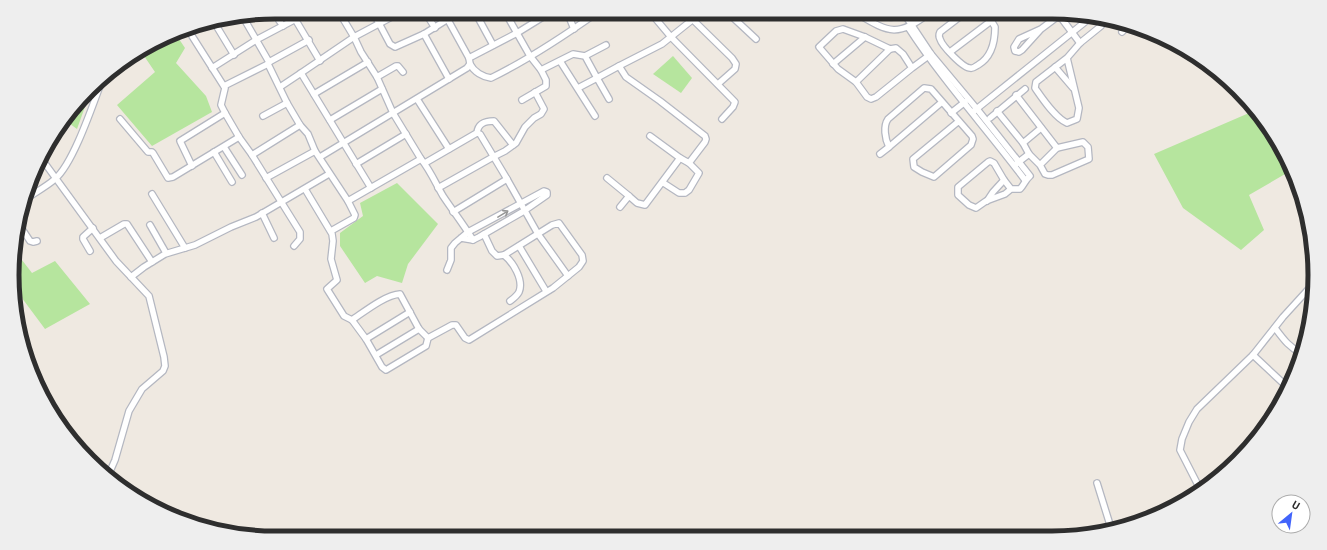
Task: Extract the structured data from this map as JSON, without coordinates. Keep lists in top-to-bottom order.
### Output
{
  "north": "top right"
}
